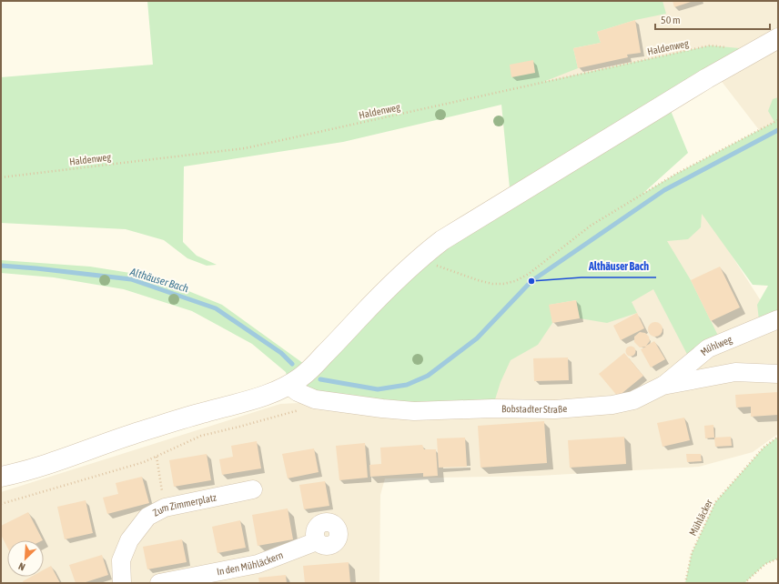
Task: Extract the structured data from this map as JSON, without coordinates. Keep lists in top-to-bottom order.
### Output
{
  "streets": {
    "street": [
      "Mühlweg",
      "Bobstadter Straße",
      "Zum Zimmerplatz",
      "In den Mühläckern"
    ],
    "path": ["Haldenweg", "Mühläcker"]
  },
  "crossings": [
    ["Mühlweg", "Bobstadter Straße"]
  ],
  "water": ["Althäuser Bach"],
  "places": ["Althäuser Bach"],
  "scale_bar": "50 m",
  "north": "bottom left"
}
